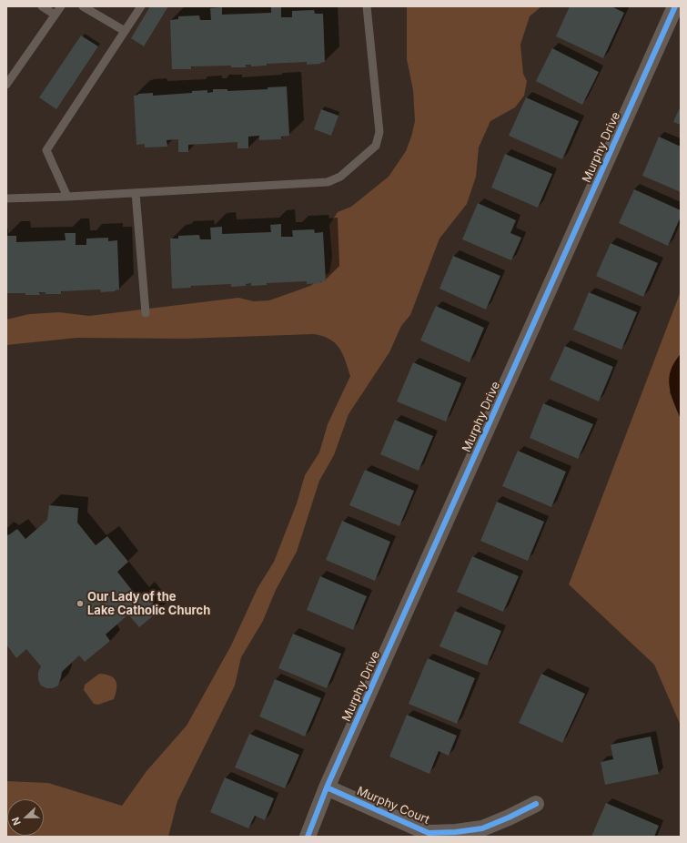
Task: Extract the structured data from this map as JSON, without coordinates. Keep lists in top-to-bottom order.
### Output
{
  "streets": {
    "street": ["Murphy Drive", "Murphy Court"]
  },
  "crossings": [
    ["Murphy Drive", "Murphy Court"]
  ],
  "places": ["Our Lady of the Lake Catholic Church"],
  "north": "left"
}
